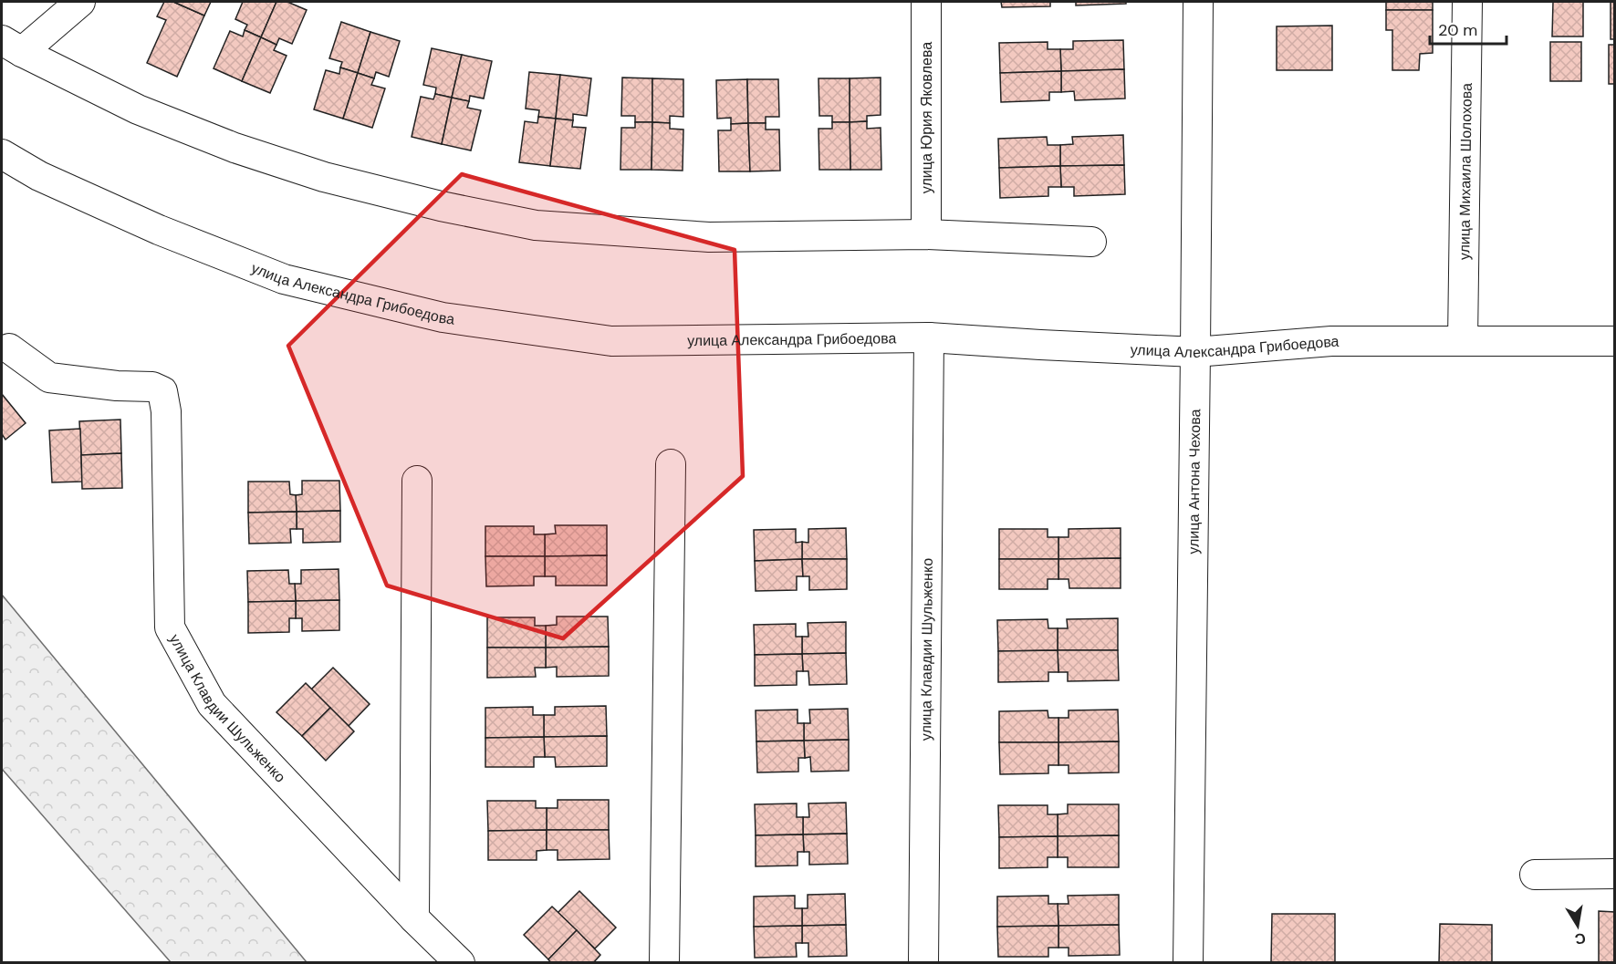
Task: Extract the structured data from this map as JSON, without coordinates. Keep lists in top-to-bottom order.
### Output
{
  "streets": {
    "street": [
      "улица Юрия Яковлева",
      "улица Михаила Шолохова",
      "улица Александра Грибоедова",
      "улица Антона Чехова",
      "улица Клавдии Шульженко"
    ]
  },
  "crossings": [
    ["улица Михаила Шолохова", "улица Александра Грибоедова"],
    ["улица Александра Грибоедова", "улица Антона Чехова"],
    ["улица Александра Грибоедова", "улица Клавдии Шульженко"]
  ],
  "scale_bar": "20 m",
  "north": "bottom"
}
